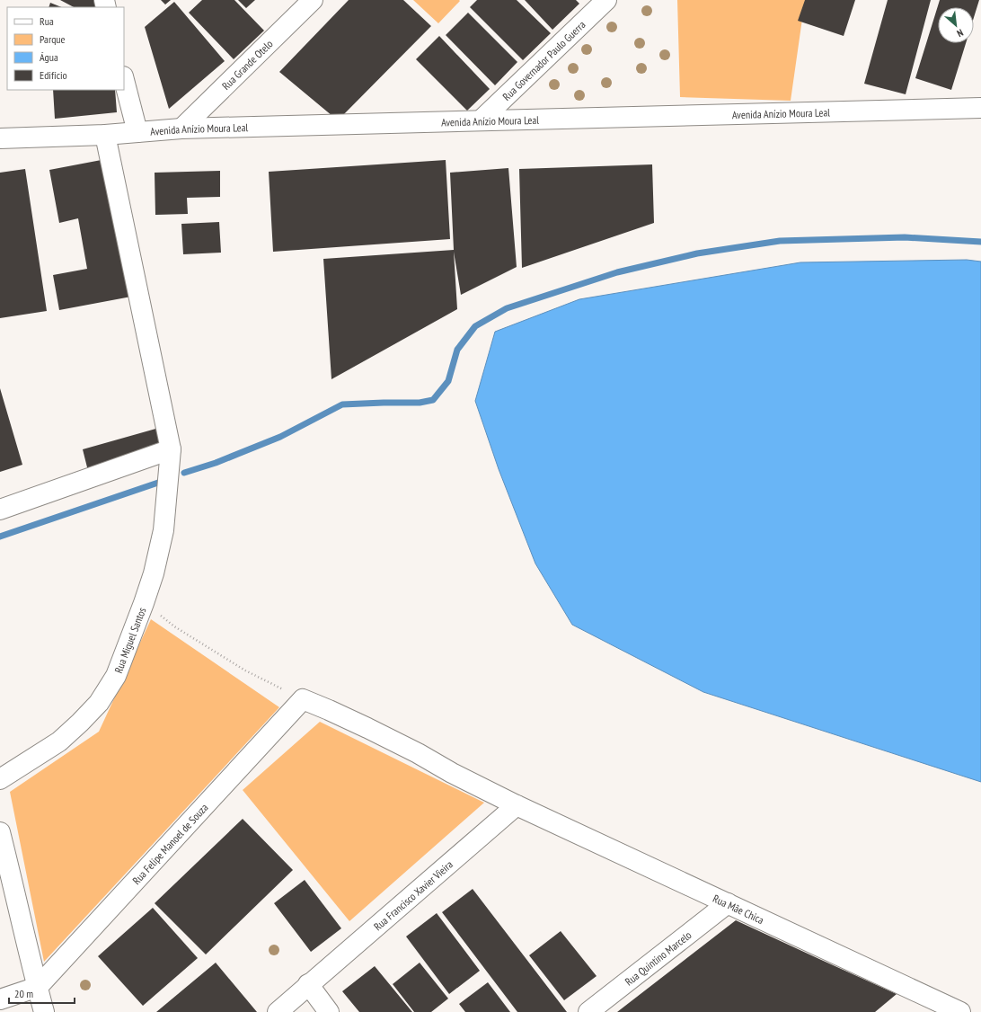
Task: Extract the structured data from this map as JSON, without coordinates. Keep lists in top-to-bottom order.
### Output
{
  "streets": {
    "street": [
      "Rua Governador Paulo Guerra",
      "Rua Grande Otelo",
      "Avenida Anízio Moura Leal",
      "Rua Miguel Santos",
      "Rua Felipe Manoel de Souza",
      "Rua Francisco Xavier Vieira",
      "Rua Mãe Chica",
      "Rua Quintino Marcelo"
    ]
  },
  "crossings": [
    ["Rua Governador Paulo Guerra", "Avenida Anízio Moura Leal"],
    ["Rua Grande Otelo", "Avenida Anízio Moura Leal"],
    ["Avenida Anízio Moura Leal", "Rua Miguel Santos"],
    ["Rua Felipe Manoel de Souza", "Rua Mãe Chica"],
    ["Rua Francisco Xavier Vieira", "Rua Mãe Chica"],
    ["Rua Mãe Chica", "Rua Quintino Marcelo"]
  ],
  "legend": [
    "Rua",
    "Parque",
    "Água",
    "Edifício"
  ],
  "scale_bar": "20 m",
  "north": "bottom right"
}
